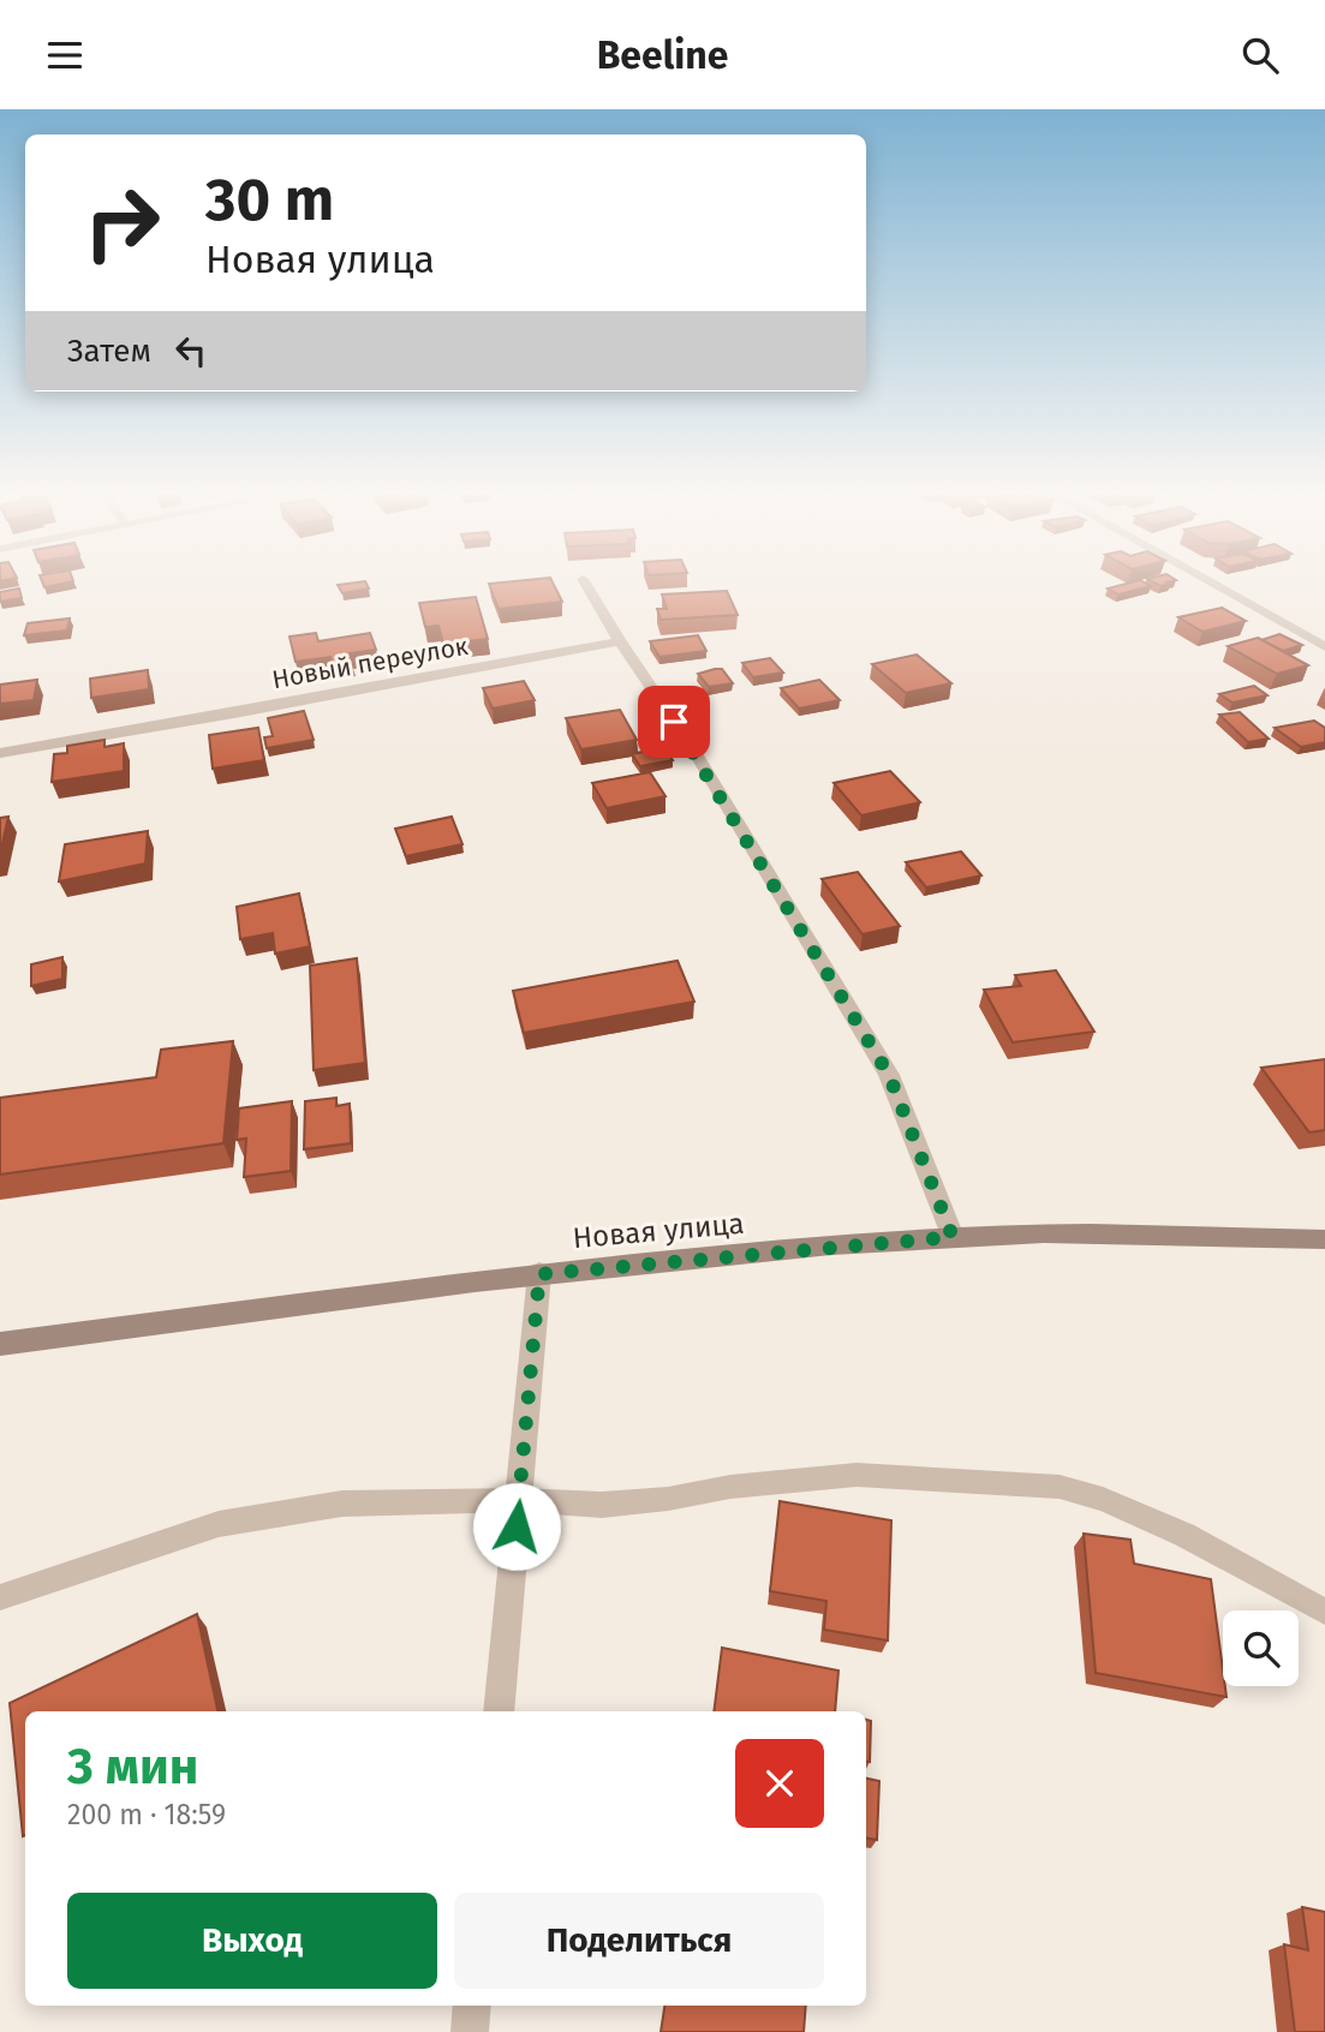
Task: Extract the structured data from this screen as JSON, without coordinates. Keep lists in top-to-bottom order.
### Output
{
  "streets": {
    "main road": ["Новая улица"],
    "street": ["Новый переулок"]
  },
  "page": {
    "header": "Beeline",
    "turn": ["30 m", "Новая улица"],
    "then": "Затем",
    "heading": ["3 мин", "200 m · 18:59"],
    "buttons": ["Выход", "Поделиться"]
  }
}
